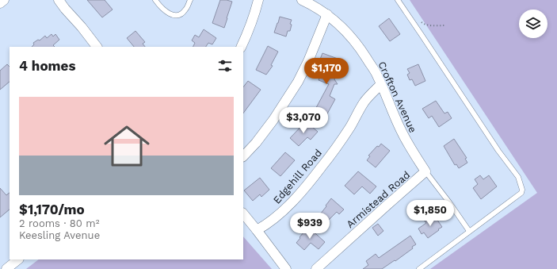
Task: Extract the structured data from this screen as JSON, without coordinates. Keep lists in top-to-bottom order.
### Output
{
  "streets": {
    "street": ["Crofton Avenue", "Edgehill Road", "Armistead Road"]
  },
  "crossings": [
    ["Crofton Avenue", "Edgehill Road"],
    ["Crofton Avenue", "Armistead Road"]
  ],
  "page": {
    "heading": "4 homes",
    "price": [
      "$1,170",
      "$3,070",
      "$1,850",
      "$939"
    ],
    "list": [
      {
        "name": "$1,170/mo",
        "note": "2 rooms · 80 m² · Keesling Avenue"
      }
    ]
  }
}
